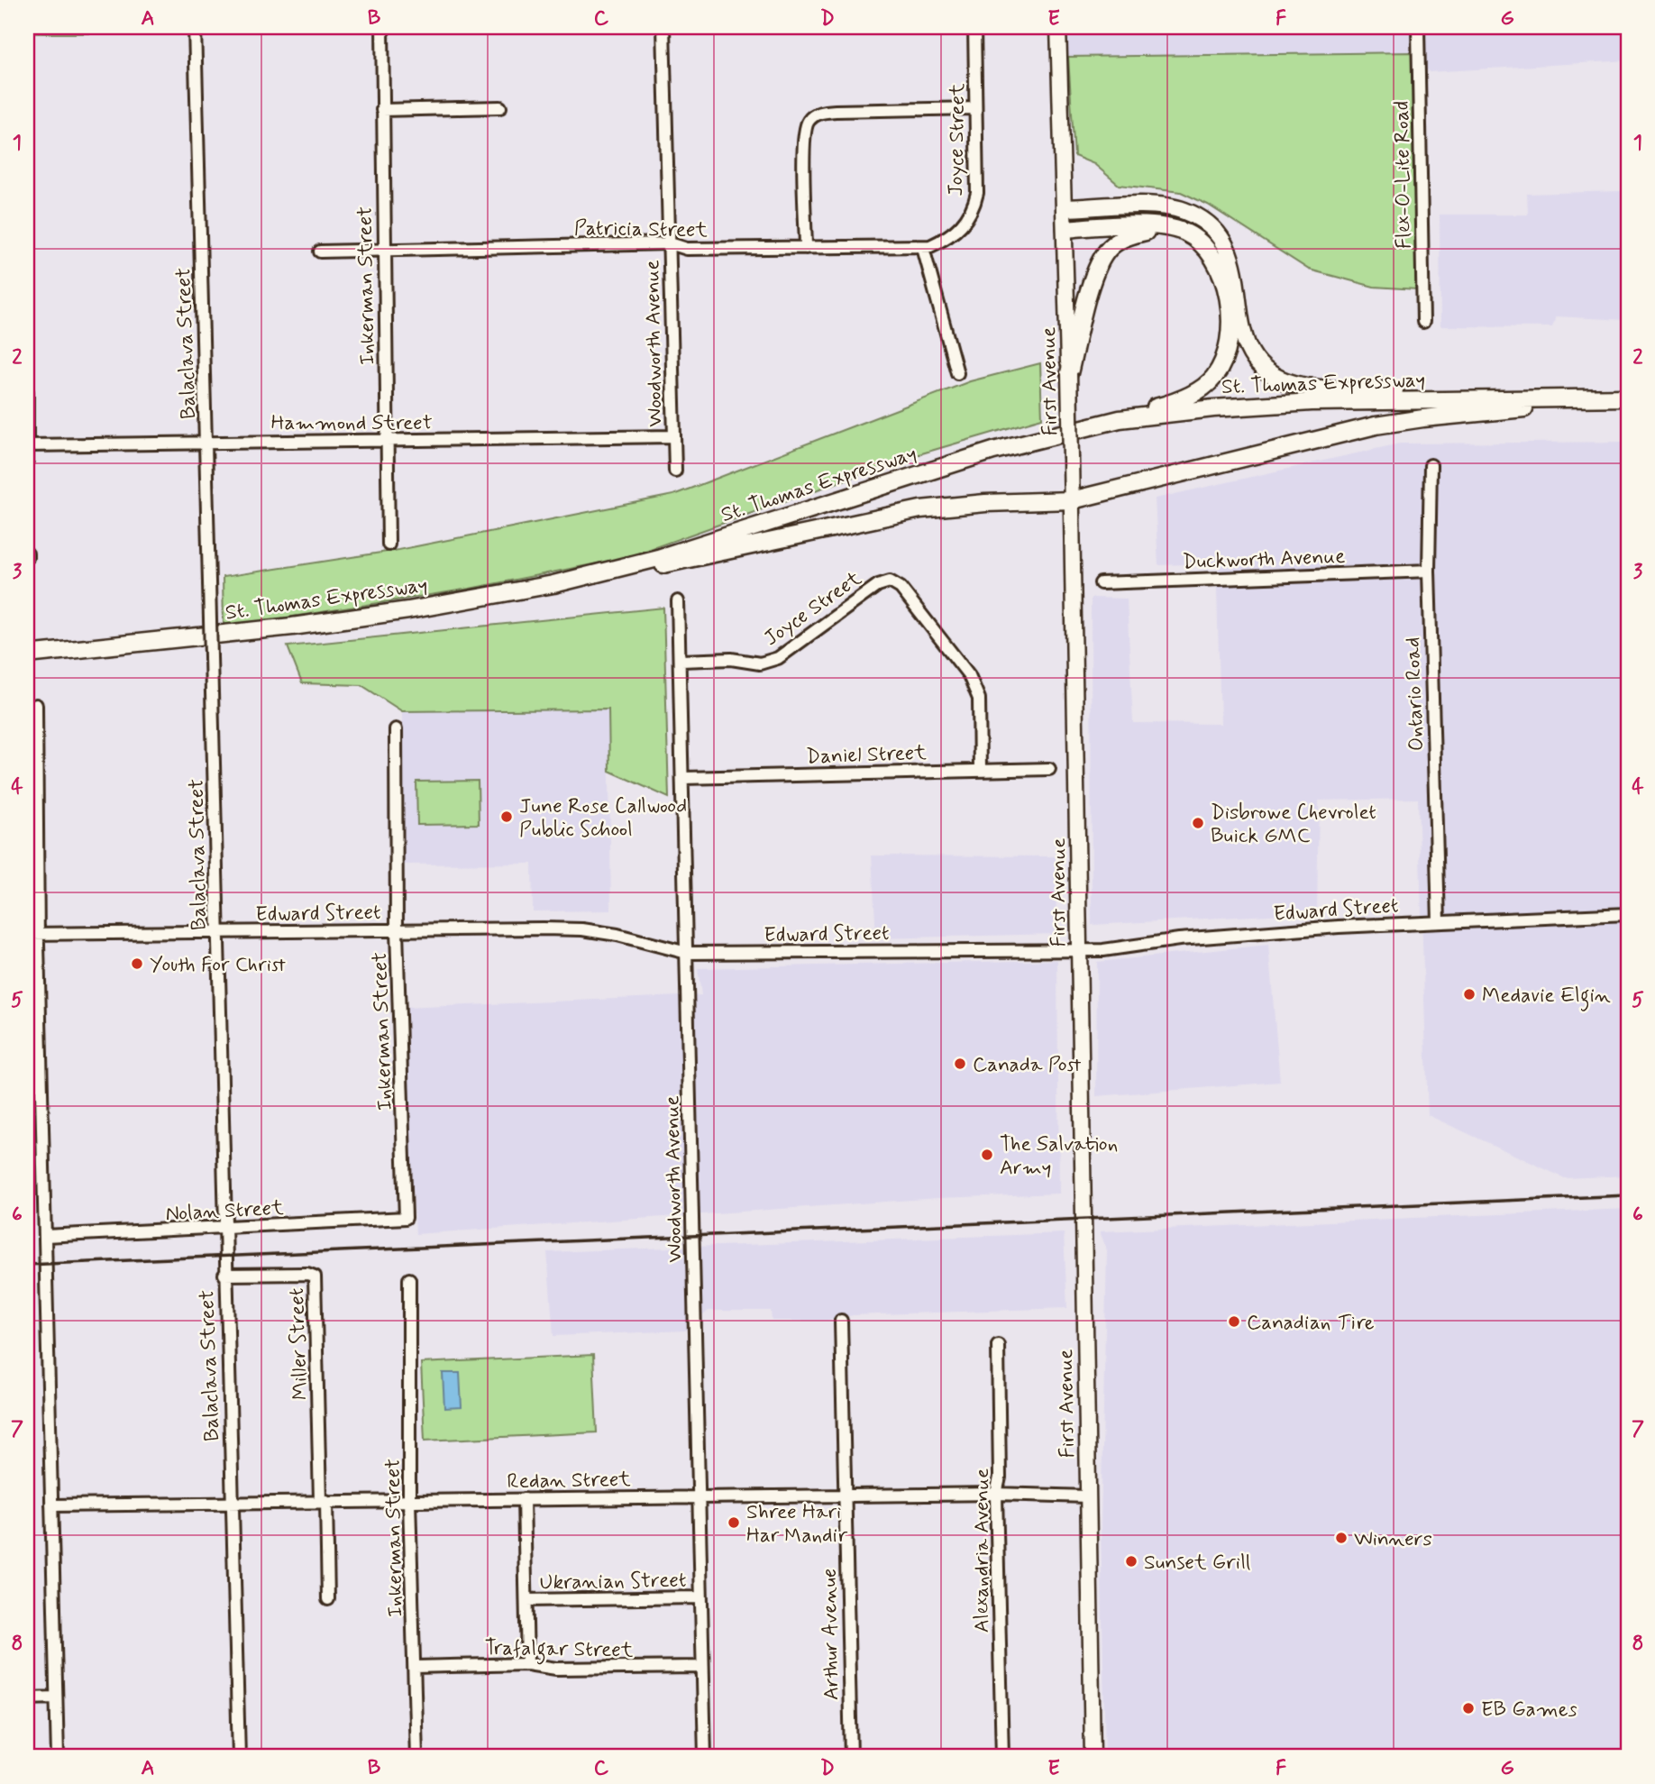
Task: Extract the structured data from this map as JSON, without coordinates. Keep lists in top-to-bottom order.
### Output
{
  "streets": {
    "highway": ["St. Thomas Expressway"],
    "main road": ["First Avenue"],
    "street": [
      "Joyce Street",
      "Flex-O-Lite Road",
      "Patricia Street",
      "Inkerman Street",
      "Balaclava Street",
      "Woodworth Avenue",
      "Hammond Street",
      "Duckworth Avenue",
      "Ontario Road",
      "Daniel Street",
      "Edward Street",
      "Nolan Street",
      "Miller Street",
      "Redan Street",
      "Alexandria Avenue",
      "Ukranian Street",
      "Arthur Avenue",
      "Trafalgar Street"
    ]
  },
  "crossings": [
    ["Joyce Street", "Patricia Street"],
    ["Joyce Street", "Woodworth Avenue"],
    ["Joyce Street", "Daniel Street"],
    ["Patricia Street", "Inkerman Street"],
    ["Patricia Street", "Woodworth Avenue"],
    ["Inkerman Street", "Hammond Street"],
    ["Inkerman Street", "Edward Street"],
    ["Inkerman Street", "Nolan Street"],
    ["Inkerman Street", "Redan Street"],
    ["Inkerman Street", "Trafalgar Street"],
    ["Balaclava Street", "Hammond Street"],
    ["Balaclava Street", "Edward Street"],
    ["Balaclava Street", "Nolan Street"],
    ["Balaclava Street", "Miller Street"],
    ["Balaclava Street", "Redan Street"],
    ["Woodworth Avenue", "Hammond Street"],
    ["Woodworth Avenue", "Daniel Street"],
    ["Woodworth Avenue", "Edward Street"],
    ["Woodworth Avenue", "Redan Street"],
    ["Woodworth Avenue", "Ukranian Street"],
    ["Woodworth Avenue", "Trafalgar Street"],
    ["First Avenue", "Edward Street"],
    ["First Avenue", "Redan Street"],
    ["Duckworth Avenue", "Ontario Road"],
    ["Ontario Road", "Edward Street"],
    ["Miller Street", "Redan Street"],
    ["Redan Street", "Alexandria Avenue"],
    ["Redan Street", "Arthur Avenue"]
  ],
  "places": [
    "June Rose Callwood Public School",
    "Disbrowe Chevrolet Buick GMC",
    "Youth For Christ",
    "Medavie Elgin",
    "Canada Post",
    "The Salvation Army",
    "Canadian Tire",
    "Shree Hari Har Mandir",
    "Winners",
    "Sunset Grill",
    "EB Games"
  ],
  "grid": {
    "columns": [
      "A",
      "B",
      "C",
      "D",
      "E",
      "F",
      "G"
    ],
    "rows": [
      "1",
      "2",
      "3",
      "4",
      "5",
      "6",
      "7",
      "8"
    ]
  }
}
